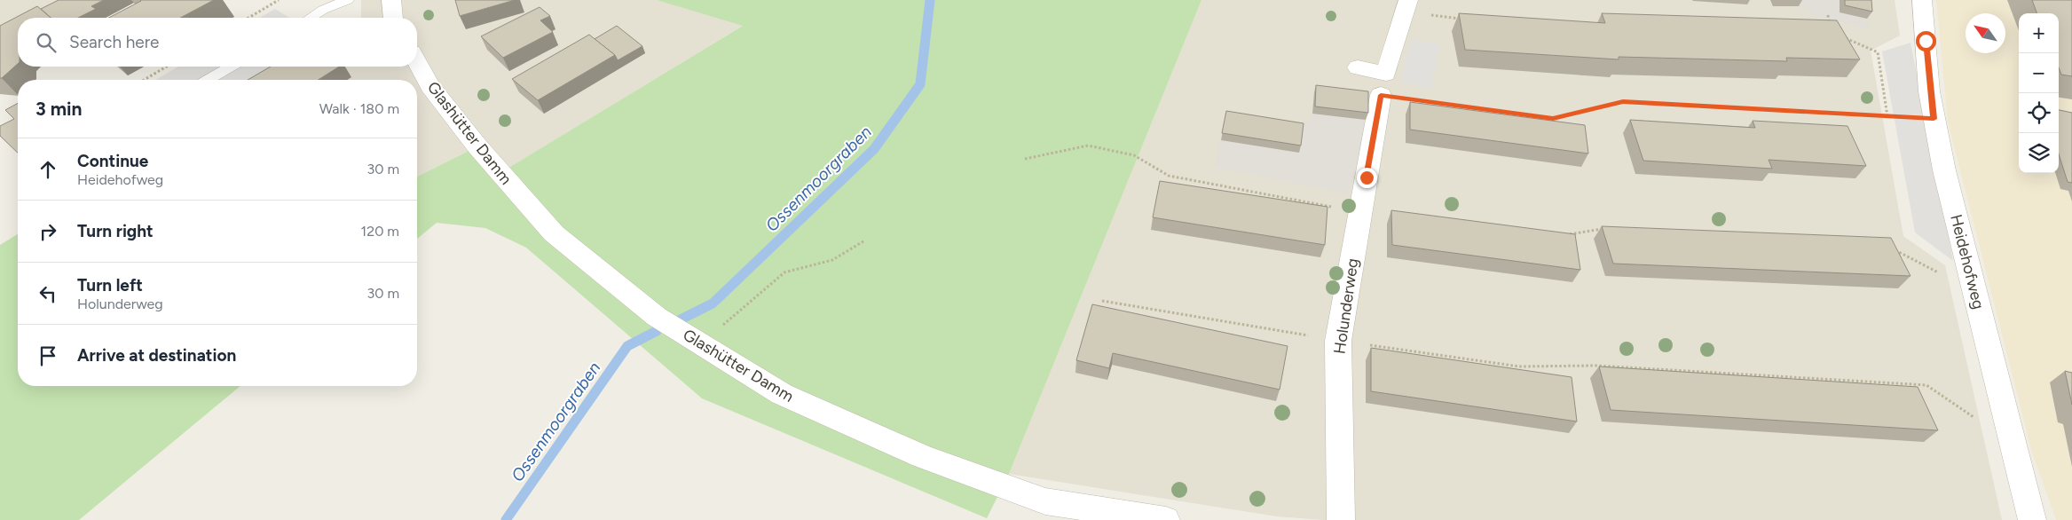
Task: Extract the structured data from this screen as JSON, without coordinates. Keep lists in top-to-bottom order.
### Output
{
  "streets": {
    "street": ["Glashütter Damm", "Heidehofweg", "Holunderweg"]
  },
  "water": ["Ossenmoorgraben"],
  "north": "top left",
  "page": {
    "map_buttons": ["+", "−"],
    "search": "Search here",
    "heading": ["3 min", "Walk · 180 m"],
    "list": [
      ["Continue", "Heidehofweg", "30 m"],
      ["Turn right", "120 m"],
      ["Turn left", "Holunderweg", "30 m"],
      "Arrive at destination"
    ]
  }
}
